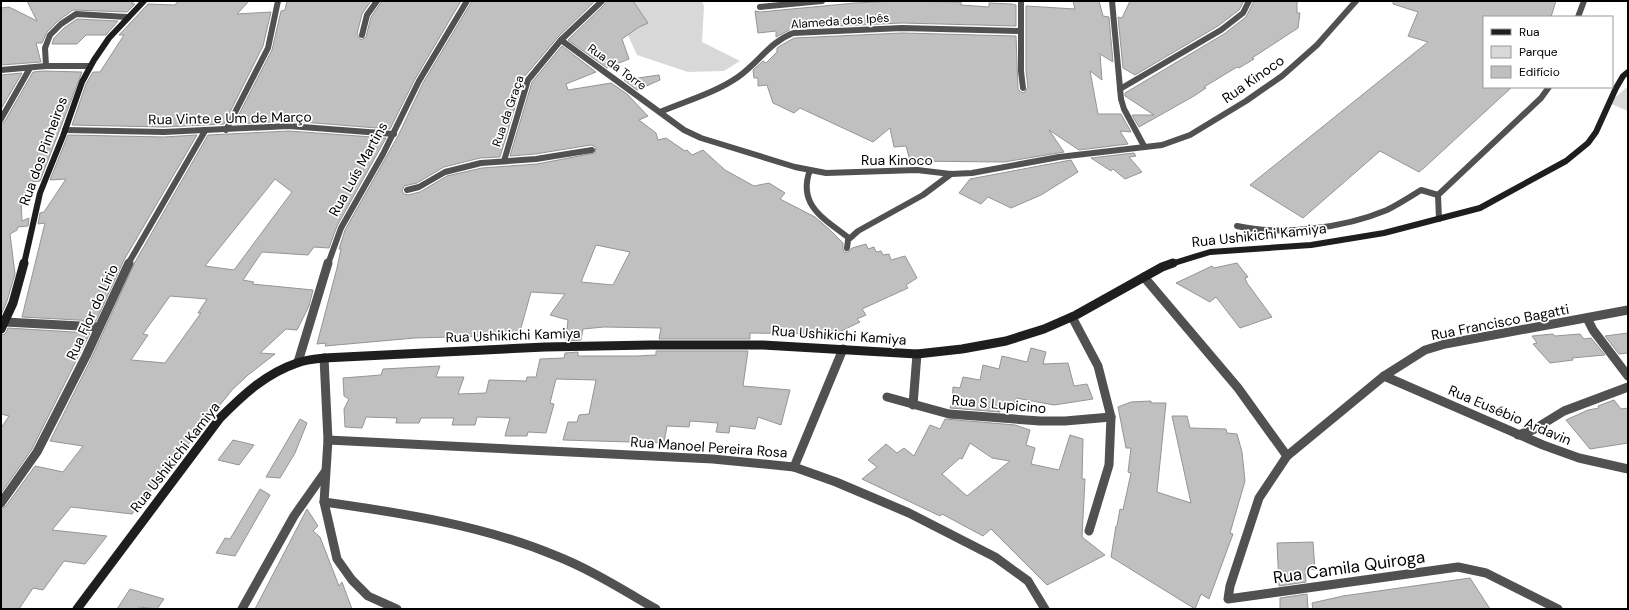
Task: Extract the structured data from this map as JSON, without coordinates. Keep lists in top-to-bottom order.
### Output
{
  "streets": {
    "main road": ["Rua dos Pinheiros", "Rua Ushikichi Kamiya"],
    "street": [
      "Alameda dos Ipês",
      "Rua da Torre",
      "Rua Kinoco",
      "Rua da Graça",
      "Rua Vinte e Um de Março",
      "Rua Luís Martins",
      "Rua Flor do Lírio",
      "Rua Francisco Bagatti",
      "Rua S Lupicino",
      "Rua Eusébio Ardavin",
      "Rua Manoel Pereira Rosa",
      "Rua Camila Quiroga"
    ]
  },
  "crossings": [
    ["Alameda dos Ipês", "Rua da Torre"],
    ["Alameda dos Ipês", "Rua Kinoco"],
    ["Rua da Torre", "Rua Kinoco"],
    ["Rua da Torre", "Rua da Graça"],
    ["Rua Vinte e Um de Março", "Rua dos Pinheiros"],
    ["Rua Vinte e Um de Março", "Rua Luís Martins"],
    ["Rua Vinte e Um de Março", "Rua Flor do Lírio"],
    ["Rua Luís Martins", "Rua Ushikichi Kamiya"],
    ["Rua Francisco Bagatti", "Rua Eusébio Ardavin"],
    ["Rua Francisco Bagatti", "Rua Camila Quiroga"]
  ],
  "legend": ["Rua", "Parque", "Edifício"]
}
